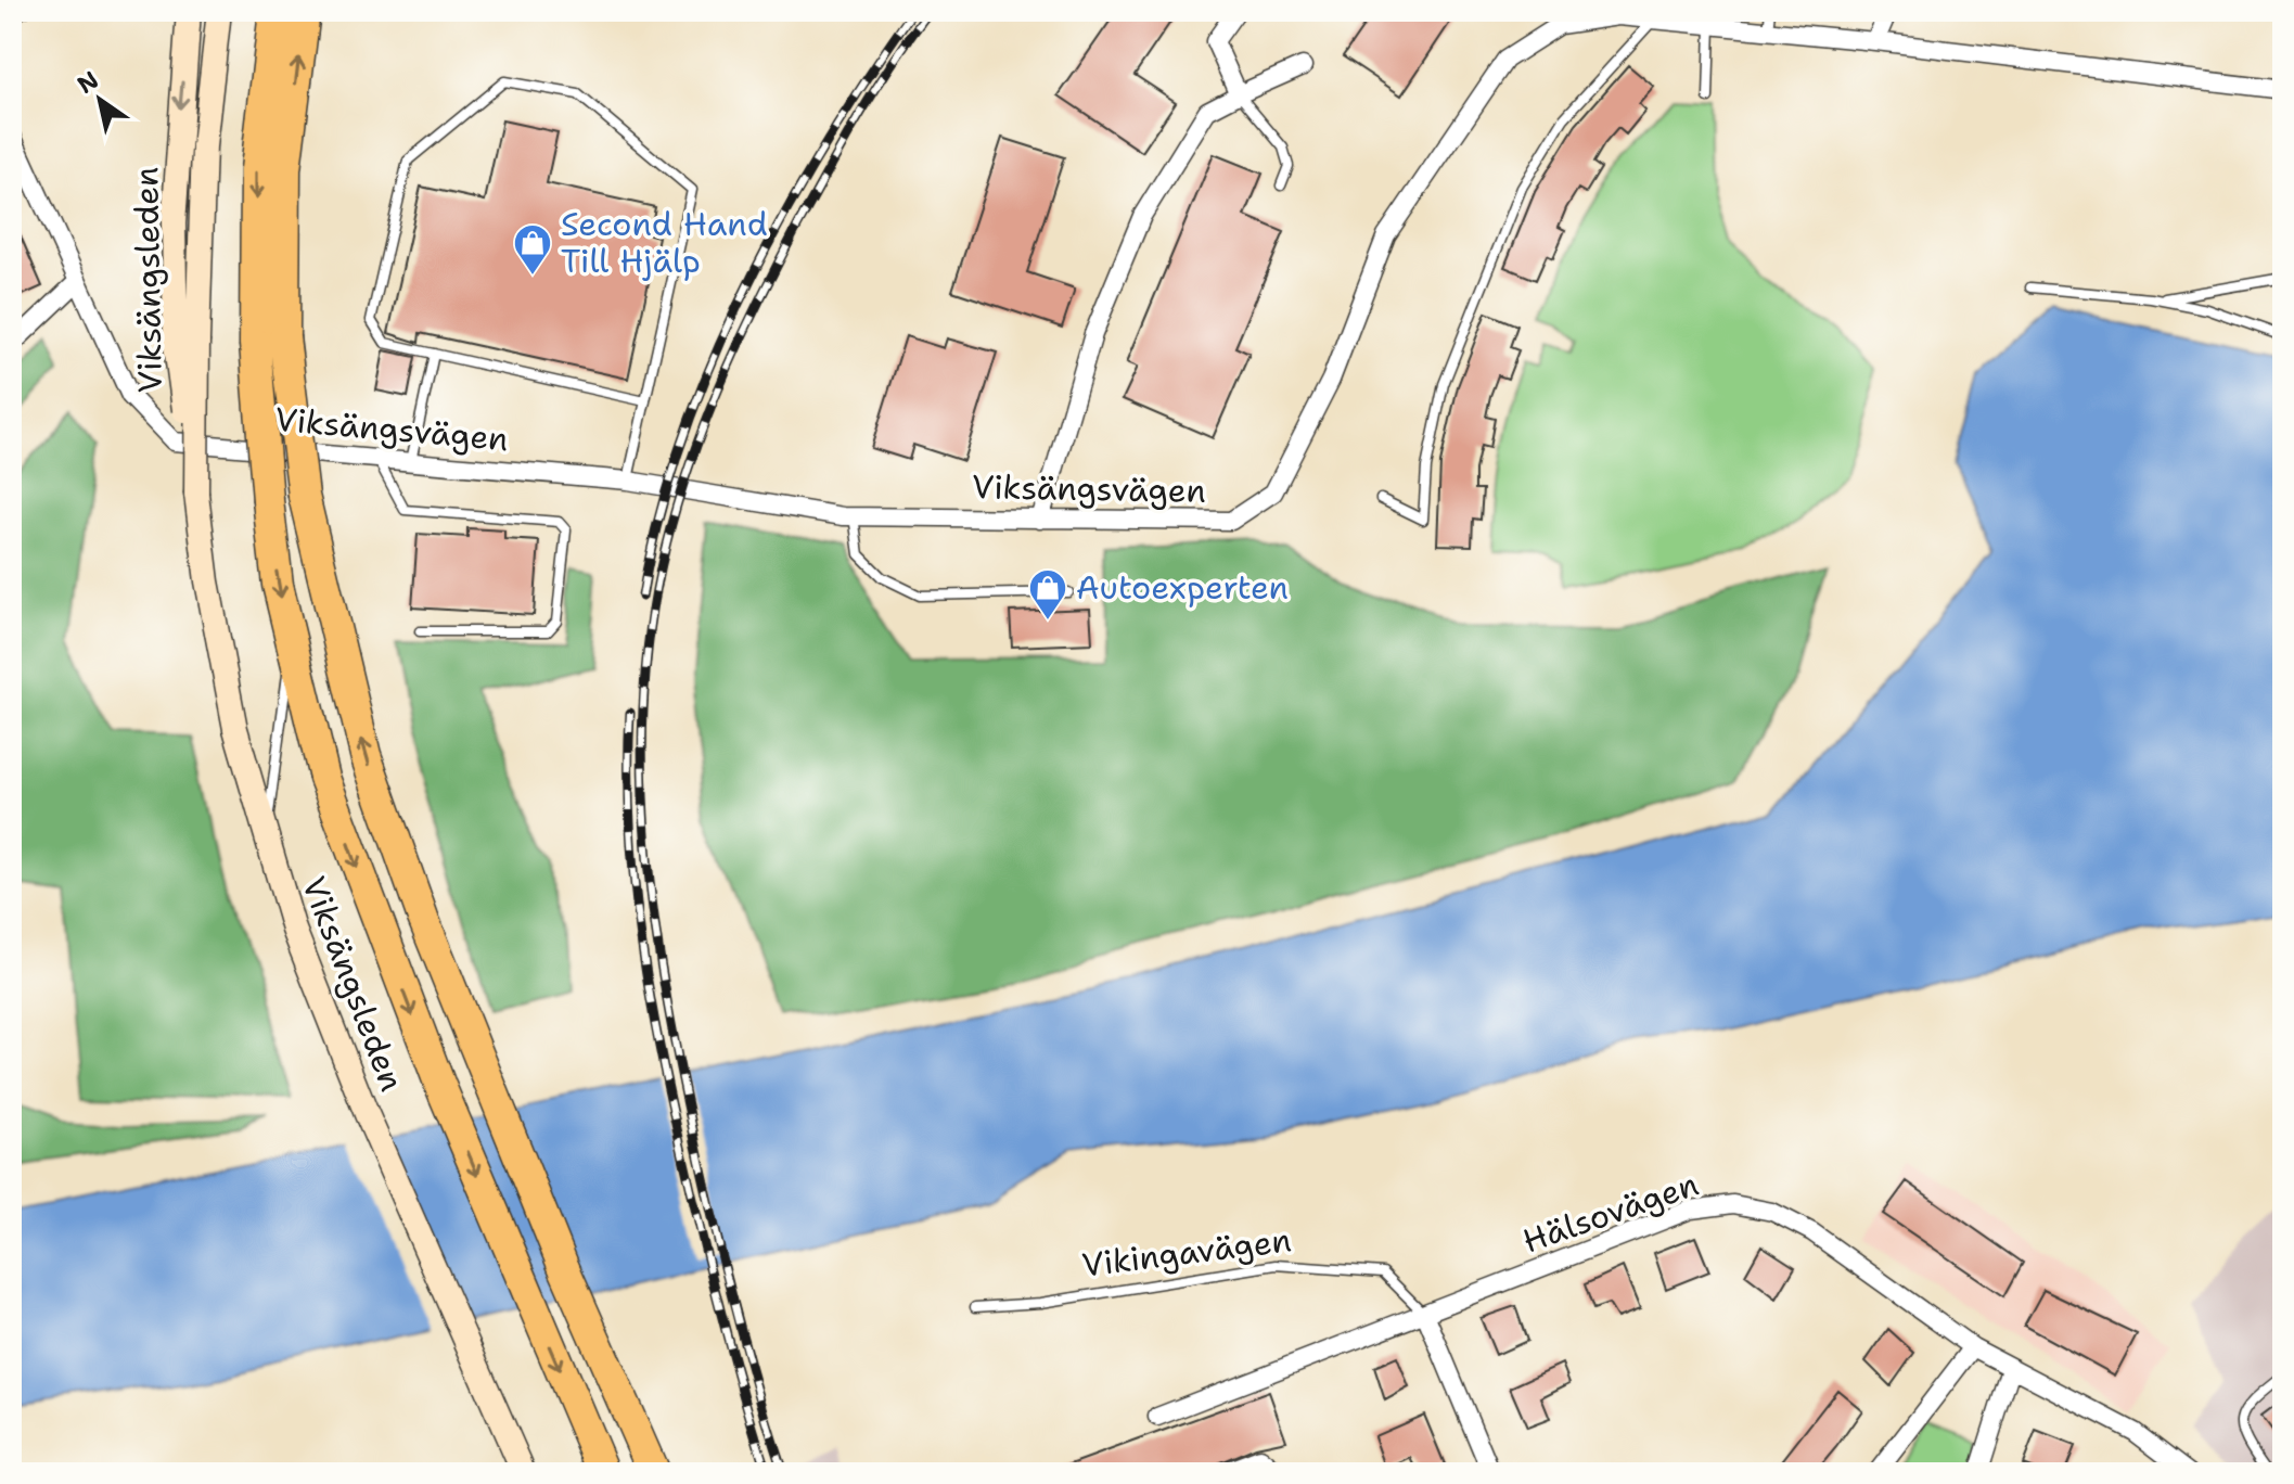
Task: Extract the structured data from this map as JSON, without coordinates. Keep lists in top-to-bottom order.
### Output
{
  "streets": {
    "main road": ["Viksängsleden"],
    "street": ["Viksängsvägen", "Hälsovägen", "Vikingavägen"]
  },
  "crossings": [
    ["Hälsovägen", "Vikingavägen"]
  ],
  "places": {
    "shop": ["Second Hand Till Hjälp", "Autoexperten"]
  },
  "north": "top left"
}
